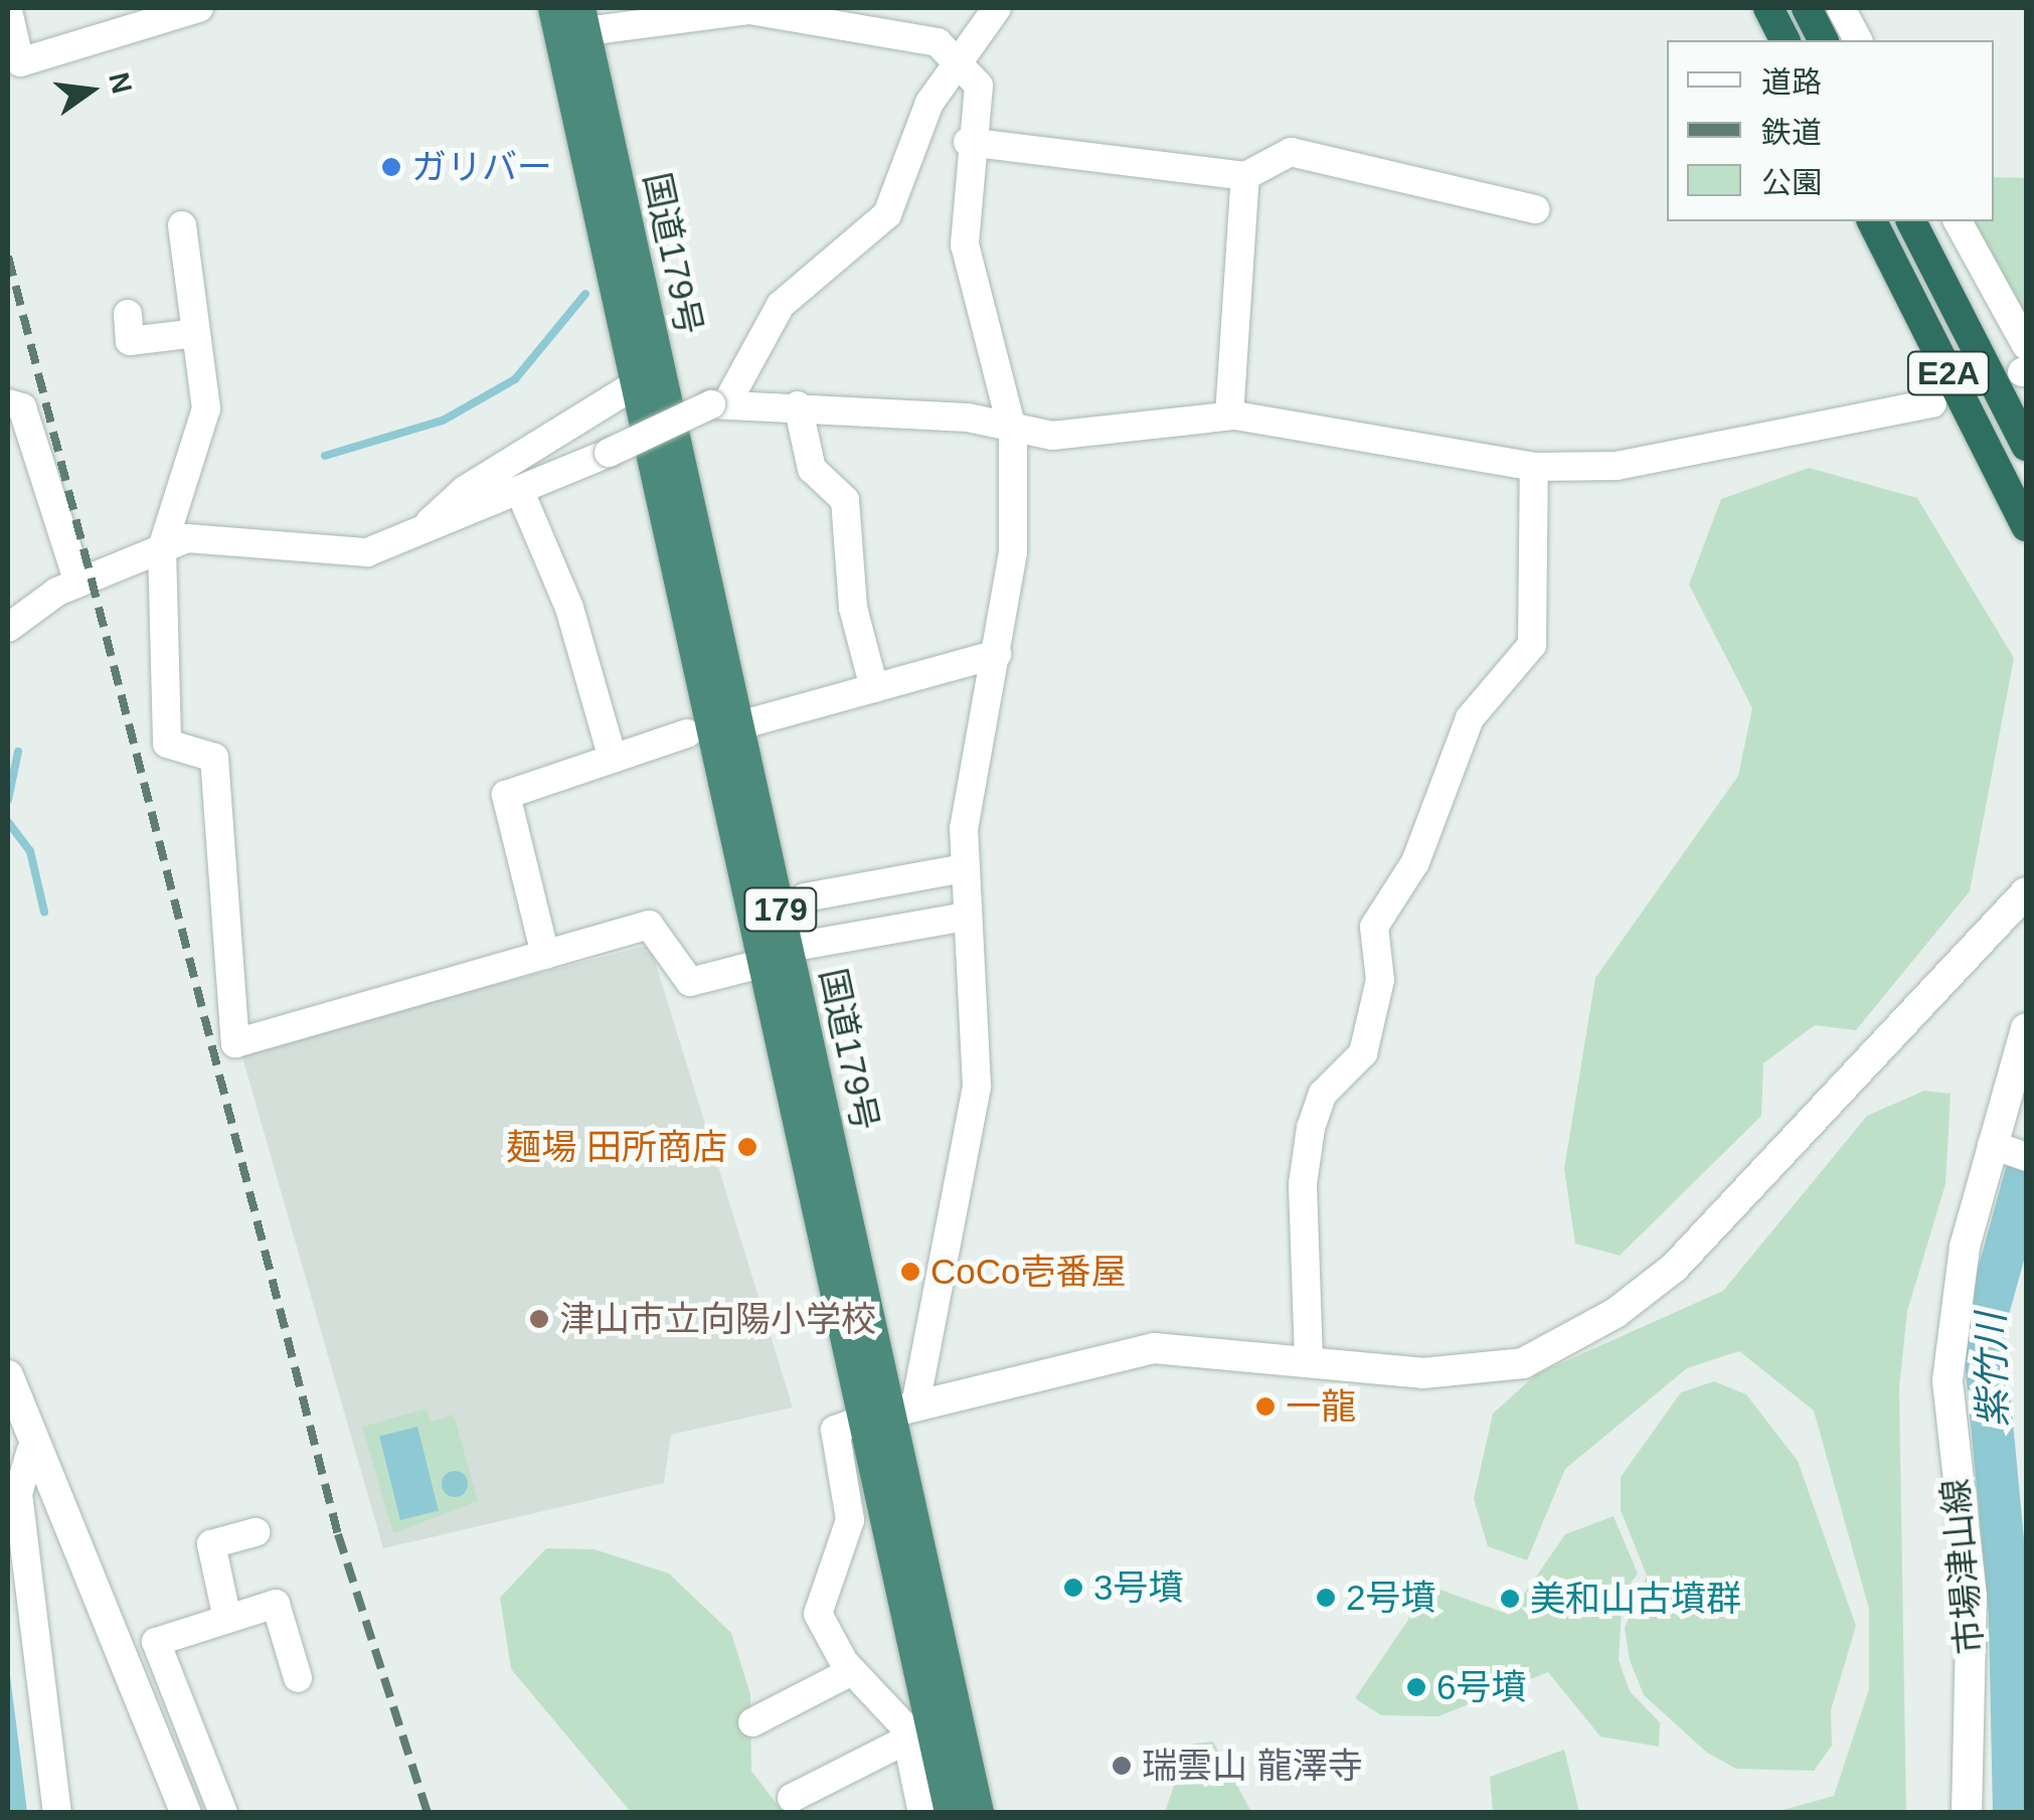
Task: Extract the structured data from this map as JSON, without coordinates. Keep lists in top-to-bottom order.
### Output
{
  "streets": {
    "highway": ["国道179号", "E2A", "179"],
    "street": ["市場津山線"]
  },
  "water": ["紫竹川"],
  "places": [
    "ガリバー",
    "麺場 田所商店",
    "CoCo壱番屋",
    "津山市立向陽小学校",
    "一龍",
    "3号墳",
    "2号墳",
    "美和山古墳群",
    "6号墳",
    "瑞雲山 龍澤寺"
  ],
  "legend": ["道路", "鉄道", "公園"],
  "north": "right"
}
